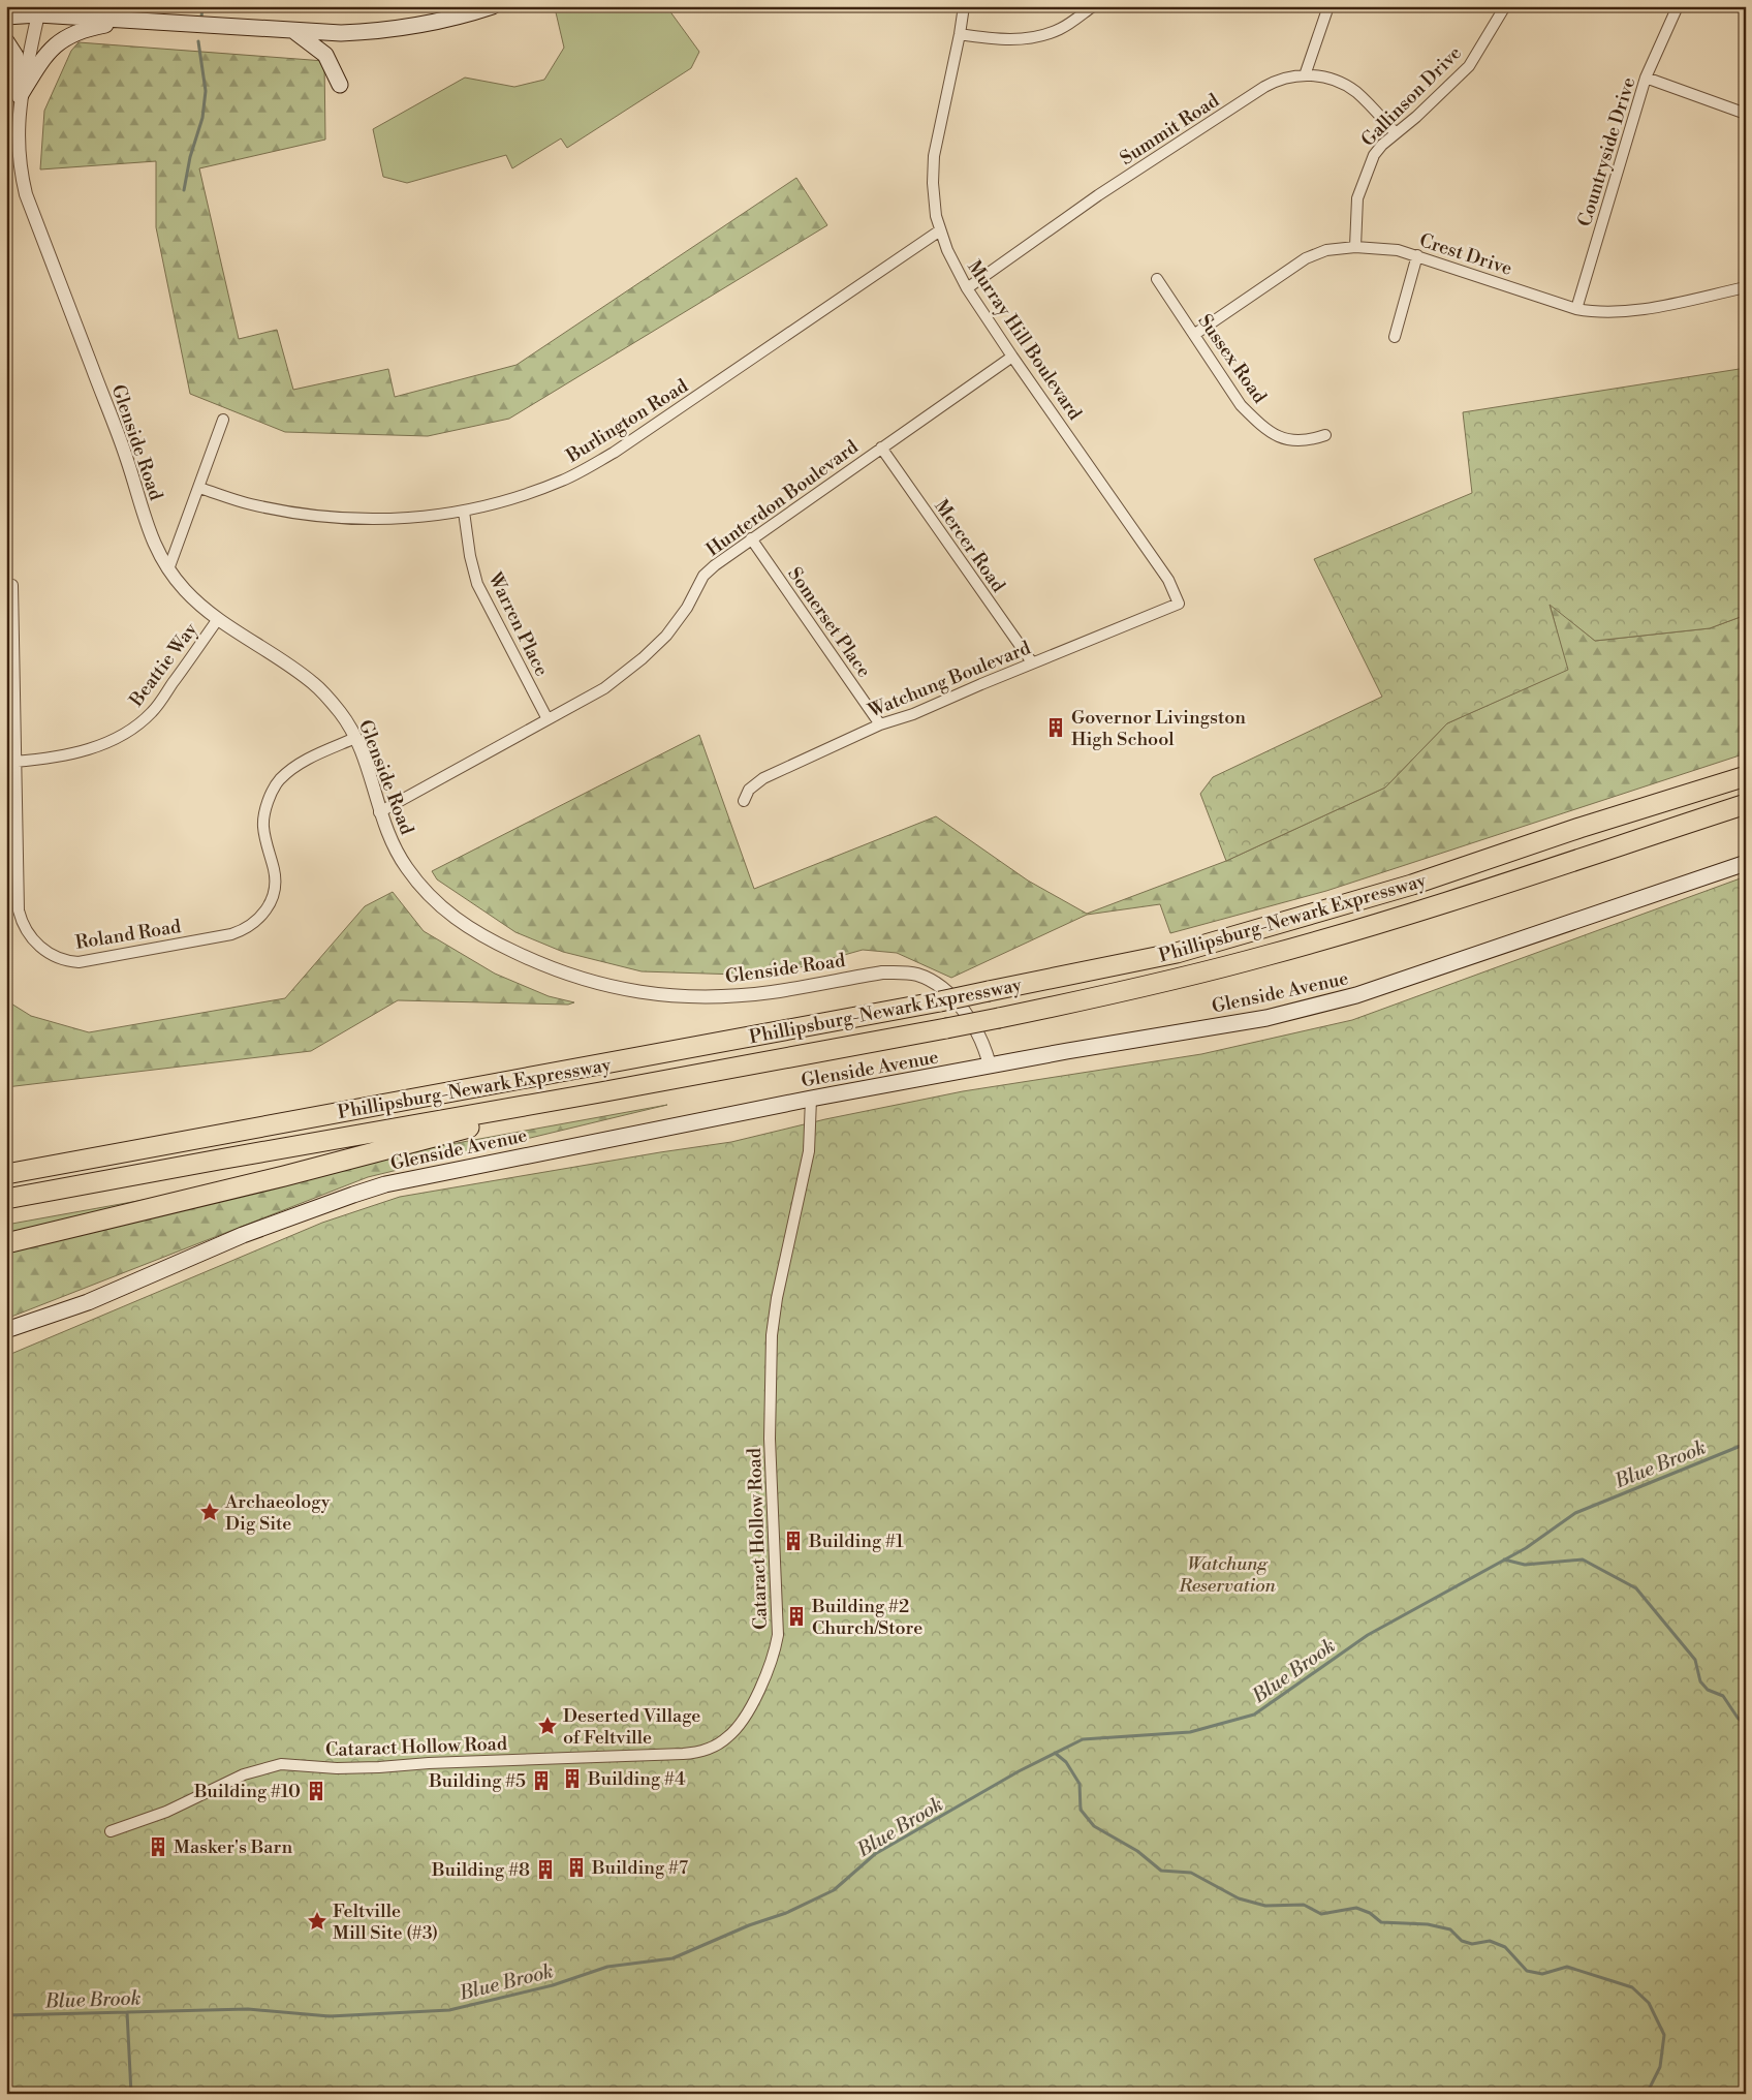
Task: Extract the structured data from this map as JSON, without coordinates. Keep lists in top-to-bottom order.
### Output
{
  "streets": {
    "highway": ["Phillipsburg-Newark Expressway"],
    "main road": ["Glenside Avenue"],
    "street": [
      "Gallinson Drive",
      "Summit Road",
      "Countryside Drive",
      "Crest Drive",
      "Murray Hill Boulevard",
      "Sussex Road",
      "Burlington Road",
      "Glenside Road",
      "Hunterdon Boulevard",
      "Mercer Road",
      "Somerset Place",
      "Warren Place",
      "Beattie Way",
      "Watchung Boulevard",
      "Roland Road",
      "Cataract Hollow Road"
    ]
  },
  "crossings": [
    ["Gallinson Drive", "Summit Road"],
    ["Gallinson Drive", "Crest Drive"],
    ["Summit Road", "Murray Hill Boulevard"],
    ["Countryside Drive", "Crest Drive"],
    ["Crest Drive", "Sussex Road"],
    ["Murray Hill Boulevard", "Burlington Road"],
    ["Murray Hill Boulevard", "Hunterdon Boulevard"],
    ["Murray Hill Boulevard", "Watchung Boulevard"],
    ["Burlington Road", "Warren Place"],
    ["Glenside Road", "Hunterdon Boulevard"],
    ["Glenside Road", "Beattie Way"],
    ["Glenside Road", "Roland Road"],
    ["Glenside Road", "Glenside Avenue"],
    ["Hunterdon Boulevard", "Mercer Road"],
    ["Hunterdon Boulevard", "Somerset Place"],
    ["Hunterdon Boulevard", "Warren Place"],
    ["Mercer Road", "Watchung Boulevard"],
    ["Somerset Place", "Watchung Boulevard"],
    ["Beattie Way", "Roland Road"],
    ["Glenside Avenue", "Cataract Hollow Road"]
  ],
  "water": ["Blue Brook"],
  "parks": ["Watchung Reservation"],
  "places": {
    "building": [
      "Governor Livingston High School",
      "Building #1",
      "Building #2 Church/Store",
      "Building #4",
      "Building #5",
      "Building #10",
      "Masker's Barn",
      "Building #7",
      "Building #8"
    ],
    "place": ["Archaeology Dig Site", "Deserted Village of Feltville", "Feltville Mill Site (#3)"]
  }
}
